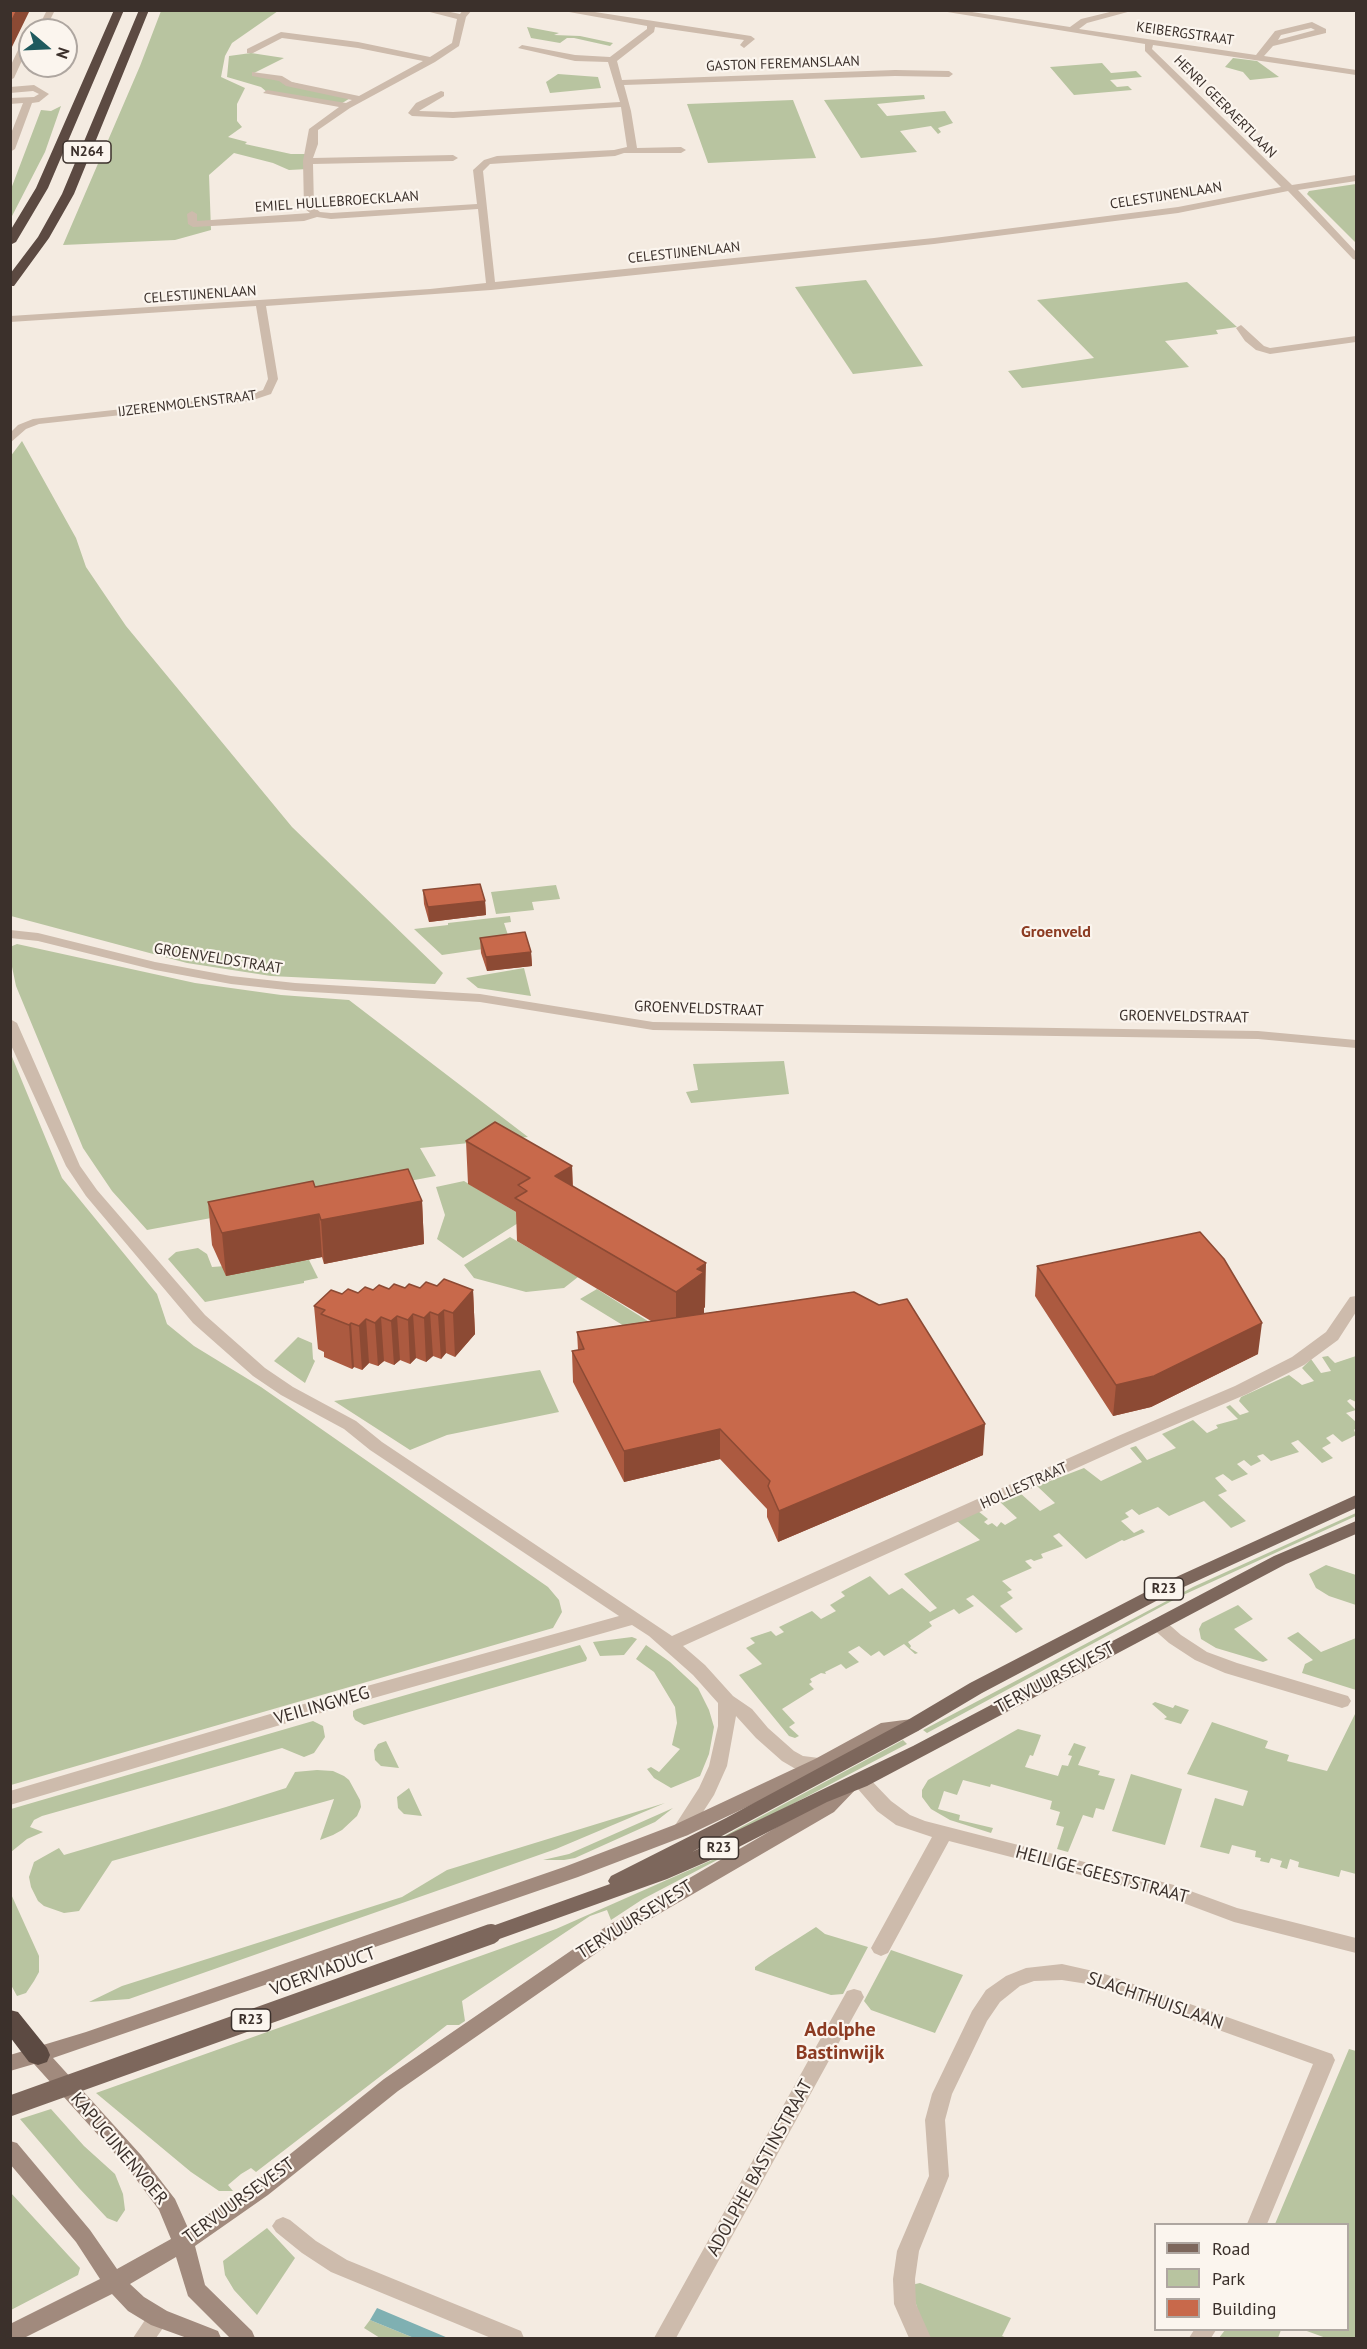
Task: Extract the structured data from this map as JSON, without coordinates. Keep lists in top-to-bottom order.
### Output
{
  "streets": {
    "highway": ["N264"],
    "main road": [
      "R23",
      "TERVUURSEVEST",
      "VOERVIADUCT",
      "KAPUCIJNENVOER"
    ],
    "street": [
      "KEIBERGSTRAAT",
      "GASTON FEREMANSLAAN",
      "HENRI GEERAERTLAAN",
      "CELESTIJNENLAAN",
      "EMIEL HULLEBROECKLAAN",
      "IJZERENMOLENSTRAAT",
      "GROENVELDSTRAAT",
      "HOLLESTRAAT",
      "VEILINGWEG",
      "HEILIGE-GEESTSTRAAT",
      "SLACHTHUISLAAN",
      "ADOLPHE BASTINSTRAAT"
    ]
  },
  "crossings": [
    ["KEIBERGSTRAAT", "HENRI GEERAERTLAAN"],
    ["HENRI GEERAERTLAAN", "CELESTIJNENLAAN"],
    ["CELESTIJNENLAAN", "IJZERENMOLENSTRAAT"],
    ["TERVUURSEVEST", "HEILIGE-GEESTSTRAAT"],
    ["TERVUURSEVEST", "VOERVIADUCT"],
    ["TERVUURSEVEST", "KAPUCIJNENVOER"],
    ["HEILIGE-GEESTSTRAAT", "VOERVIADUCT"]
  ],
  "districts": ["Groenveld", "Adolphe Bastinwijk"],
  "legend": ["Road", "Park", "Building"],
  "north": "right"
}
